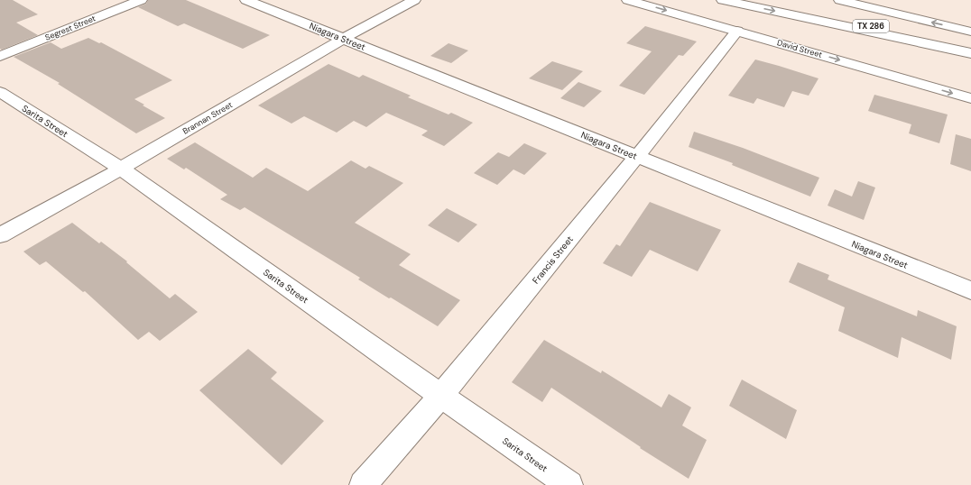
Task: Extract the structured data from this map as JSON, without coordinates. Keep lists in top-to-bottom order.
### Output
{
  "streets": {
    "main road": [
      "TX 286",
      "Segrest Street",
      "Niagara Street",
      "David Street",
      "Brannan Street",
      "Sarita Street",
      "Francis Street"
    ]
  },
  "crossings": [
    ["Niagara Street", "Brannan Street"],
    ["Niagara Street", "Francis Street"],
    ["David Street", "Francis Street"],
    ["Brannan Street", "Sarita Street"],
    ["Sarita Street", "Francis Street"]
  ]
}
